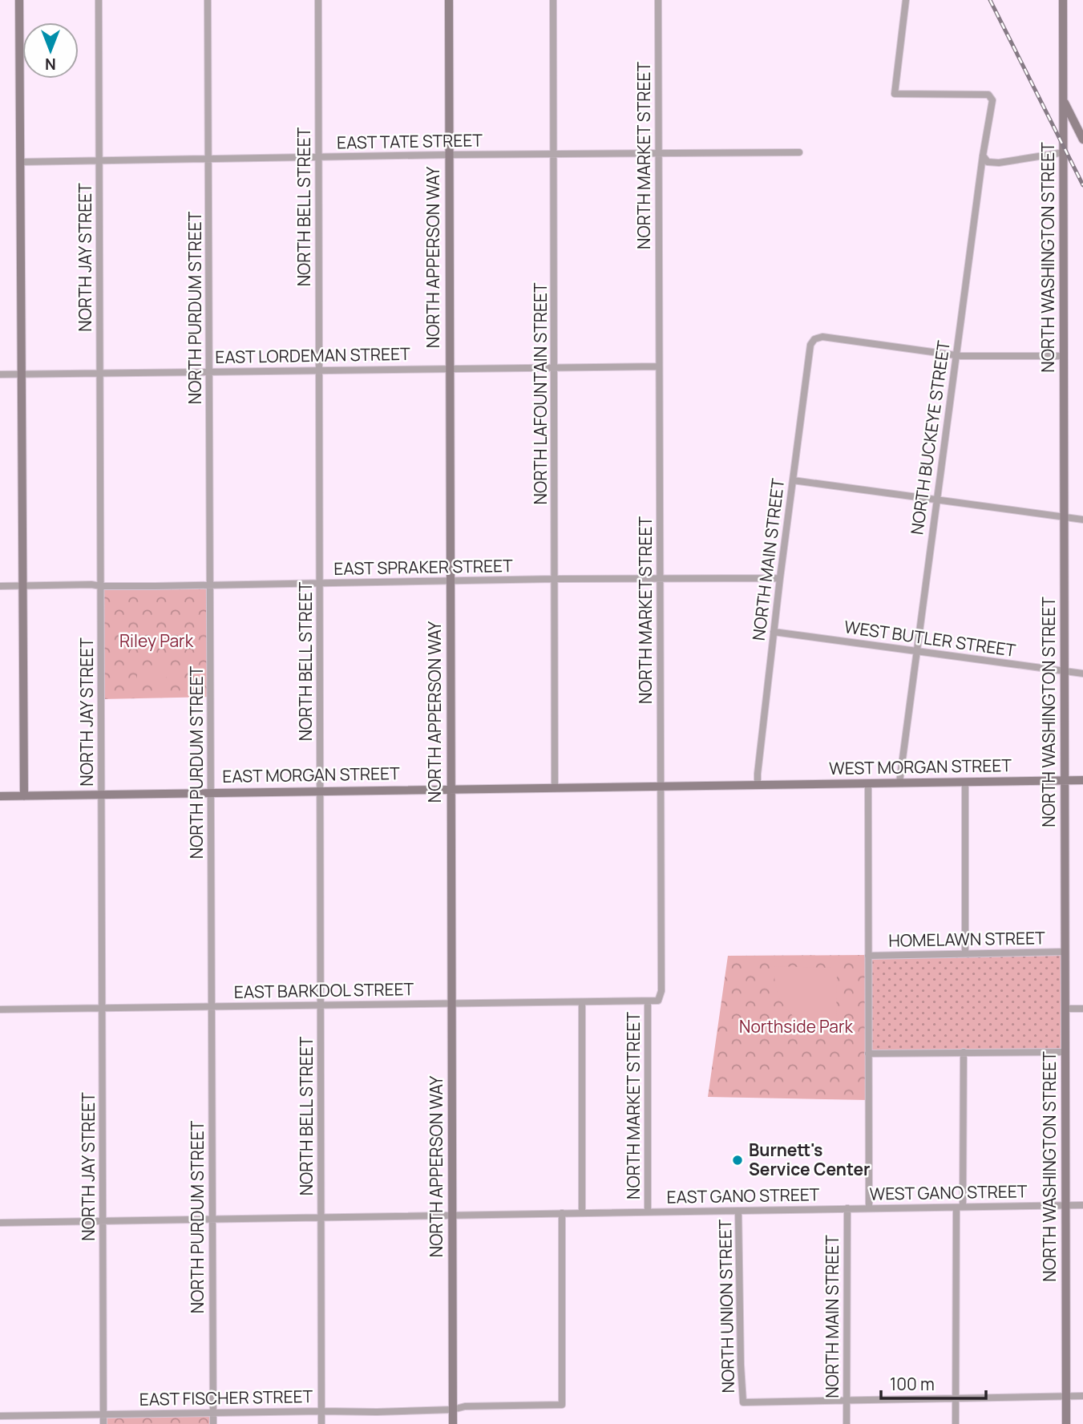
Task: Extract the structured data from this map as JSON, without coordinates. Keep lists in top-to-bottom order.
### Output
{
  "streets": {
    "main road": [
      "NORTH APPERSON WAY",
      "NORTH WASHINGTON STREET",
      "WEST MORGAN STREET",
      "EAST MORGAN STREET"
    ],
    "street": [
      "EAST TATE STREET",
      "NORTH MARKET STREET",
      "NORTH BELL STREET",
      "NORTH JAY STREET",
      "NORTH PURDUM STREET",
      "EAST LORDEMAN STREET",
      "NORTH LAFOUNTAIN STREET",
      "NORTH BUCKEYE STREET",
      "NORTH MAIN STREET",
      "EAST SPRAKER STREET",
      "WEST BUTLER STREET",
      "HOMELAWN STREET",
      "EAST BARKDOL STREET",
      "WEST GANO STREET",
      "EAST GANO STREET",
      "NORTH UNION STREET",
      "EAST FISCHER STREET"
    ]
  },
  "crossings": [
    ["EAST TATE STREET", "NORTH MARKET STREET"],
    ["EAST TATE STREET", "NORTH BELL STREET"],
    ["EAST TATE STREET", "NORTH JAY STREET"],
    ["EAST TATE STREET", "NORTH APPERSON WAY"],
    ["EAST TATE STREET", "NORTH PURDUM STREET"],
    ["EAST TATE STREET", "NORTH LAFOUNTAIN STREET"],
    ["NORTH MARKET STREET", "EAST LORDEMAN STREET"],
    ["NORTH MARKET STREET", "EAST SPRAKER STREET"],
    ["NORTH MARKET STREET", "EAST MORGAN STREET"],
    ["NORTH MARKET STREET", "EAST BARKDOL STREET"],
    ["NORTH MARKET STREET", "EAST GANO STREET"],
    ["NORTH BELL STREET", "EAST LORDEMAN STREET"],
    ["NORTH BELL STREET", "EAST SPRAKER STREET"],
    ["NORTH BELL STREET", "EAST MORGAN STREET"],
    ["NORTH BELL STREET", "EAST BARKDOL STREET"],
    ["NORTH BELL STREET", "EAST GANO STREET"],
    ["NORTH BELL STREET", "EAST FISCHER STREET"],
    ["NORTH JAY STREET", "EAST LORDEMAN STREET"],
    ["NORTH JAY STREET", "EAST SPRAKER STREET"],
    ["NORTH JAY STREET", "EAST MORGAN STREET"],
    ["NORTH JAY STREET", "EAST BARKDOL STREET"],
    ["NORTH JAY STREET", "EAST GANO STREET"],
    ["NORTH JAY STREET", "EAST FISCHER STREET"],
    ["NORTH APPERSON WAY", "EAST LORDEMAN STREET"],
    ["NORTH APPERSON WAY", "EAST SPRAKER STREET"],
    ["NORTH APPERSON WAY", "EAST MORGAN STREET"],
    ["NORTH APPERSON WAY", "EAST BARKDOL STREET"],
    ["NORTH APPERSON WAY", "EAST GANO STREET"],
    ["NORTH APPERSON WAY", "EAST FISCHER STREET"],
    ["NORTH WASHINGTON STREET", "WEST BUTLER STREET"],
    ["NORTH WASHINGTON STREET", "WEST MORGAN STREET"],
    ["NORTH WASHINGTON STREET", "HOMELAWN STREET"],
    ["NORTH WASHINGTON STREET", "WEST GANO STREET"],
    ["NORTH PURDUM STREET", "EAST LORDEMAN STREET"],
    ["NORTH PURDUM STREET", "EAST SPRAKER STREET"],
    ["NORTH PURDUM STREET", "EAST MORGAN STREET"],
    ["NORTH PURDUM STREET", "EAST BARKDOL STREET"],
    ["NORTH PURDUM STREET", "EAST GANO STREET"],
    ["NORTH PURDUM STREET", "EAST FISCHER STREET"],
    ["EAST LORDEMAN STREET", "NORTH LAFOUNTAIN STREET"],
    ["NORTH LAFOUNTAIN STREET", "EAST SPRAKER STREET"],
    ["NORTH LAFOUNTAIN STREET", "EAST MORGAN STREET"],
    ["NORTH BUCKEYE STREET", "NORTH MAIN STREET"],
    ["NORTH BUCKEYE STREET", "WEST BUTLER STREET"],
    ["NORTH BUCKEYE STREET", "WEST MORGAN STREET"],
    ["NORTH MAIN STREET", "EAST SPRAKER STREET"],
    ["NORTH MAIN STREET", "WEST BUTLER STREET"],
    ["NORTH MAIN STREET", "WEST MORGAN STREET"],
    ["NORTH MAIN STREET", "EAST MORGAN STREET"],
    ["NORTH MAIN STREET", "WEST GANO STREET"],
    ["NORTH MAIN STREET", "EAST GANO STREET"],
    ["NORTH MAIN STREET", "NORTH UNION STREET"],
    ["WEST MORGAN STREET", "EAST MORGAN STREET"],
    ["WEST GANO STREET", "EAST GANO STREET"],
    ["EAST GANO STREET", "NORTH UNION STREET"],
    ["EAST GANO STREET", "EAST FISCHER STREET"]
  ],
  "parks": ["Riley Park", "Northside Park"],
  "places": ["Burnett's Service Center"],
  "scale_bar": "100 m",
  "north": "bottom"
}
